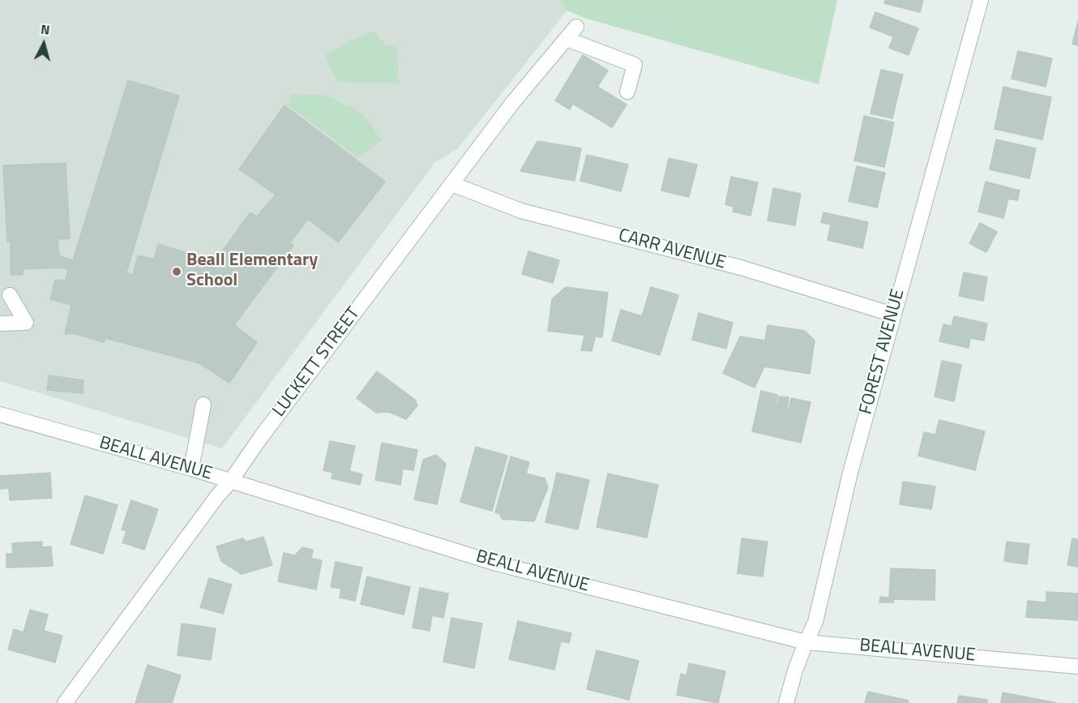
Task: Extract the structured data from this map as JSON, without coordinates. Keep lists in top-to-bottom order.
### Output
{
  "streets": {
    "street": [
      "CARR AVENUE",
      "FOREST AVENUE",
      "LUCKETT STREET",
      "BEALL AVENUE"
    ]
  },
  "crossings": [
    ["CARR AVENUE", "FOREST AVENUE"],
    ["CARR AVENUE", "LUCKETT STREET"],
    ["FOREST AVENUE", "BEALL AVENUE"],
    ["LUCKETT STREET", "BEALL AVENUE"]
  ],
  "places": ["Beall Elementary School"],
  "north": "top"
}
